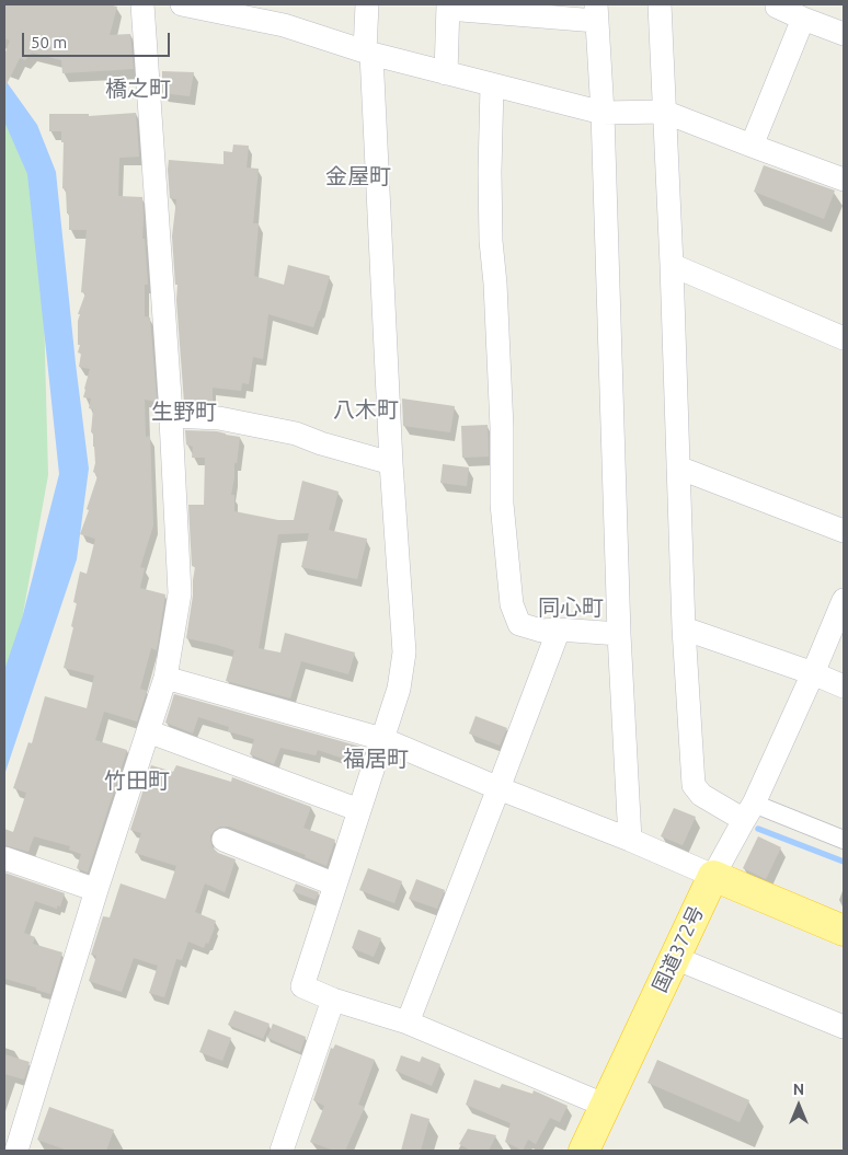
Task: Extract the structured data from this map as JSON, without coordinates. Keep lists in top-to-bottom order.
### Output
{
  "streets": {
    "highway": ["国道372号"]
  },
  "districts": [
    "橋之町",
    "金屋町",
    "八木町",
    "生野町",
    "同心町",
    "福居町",
    "竹田町"
  ],
  "scale_bar": "50 m",
  "north": "top"
}
